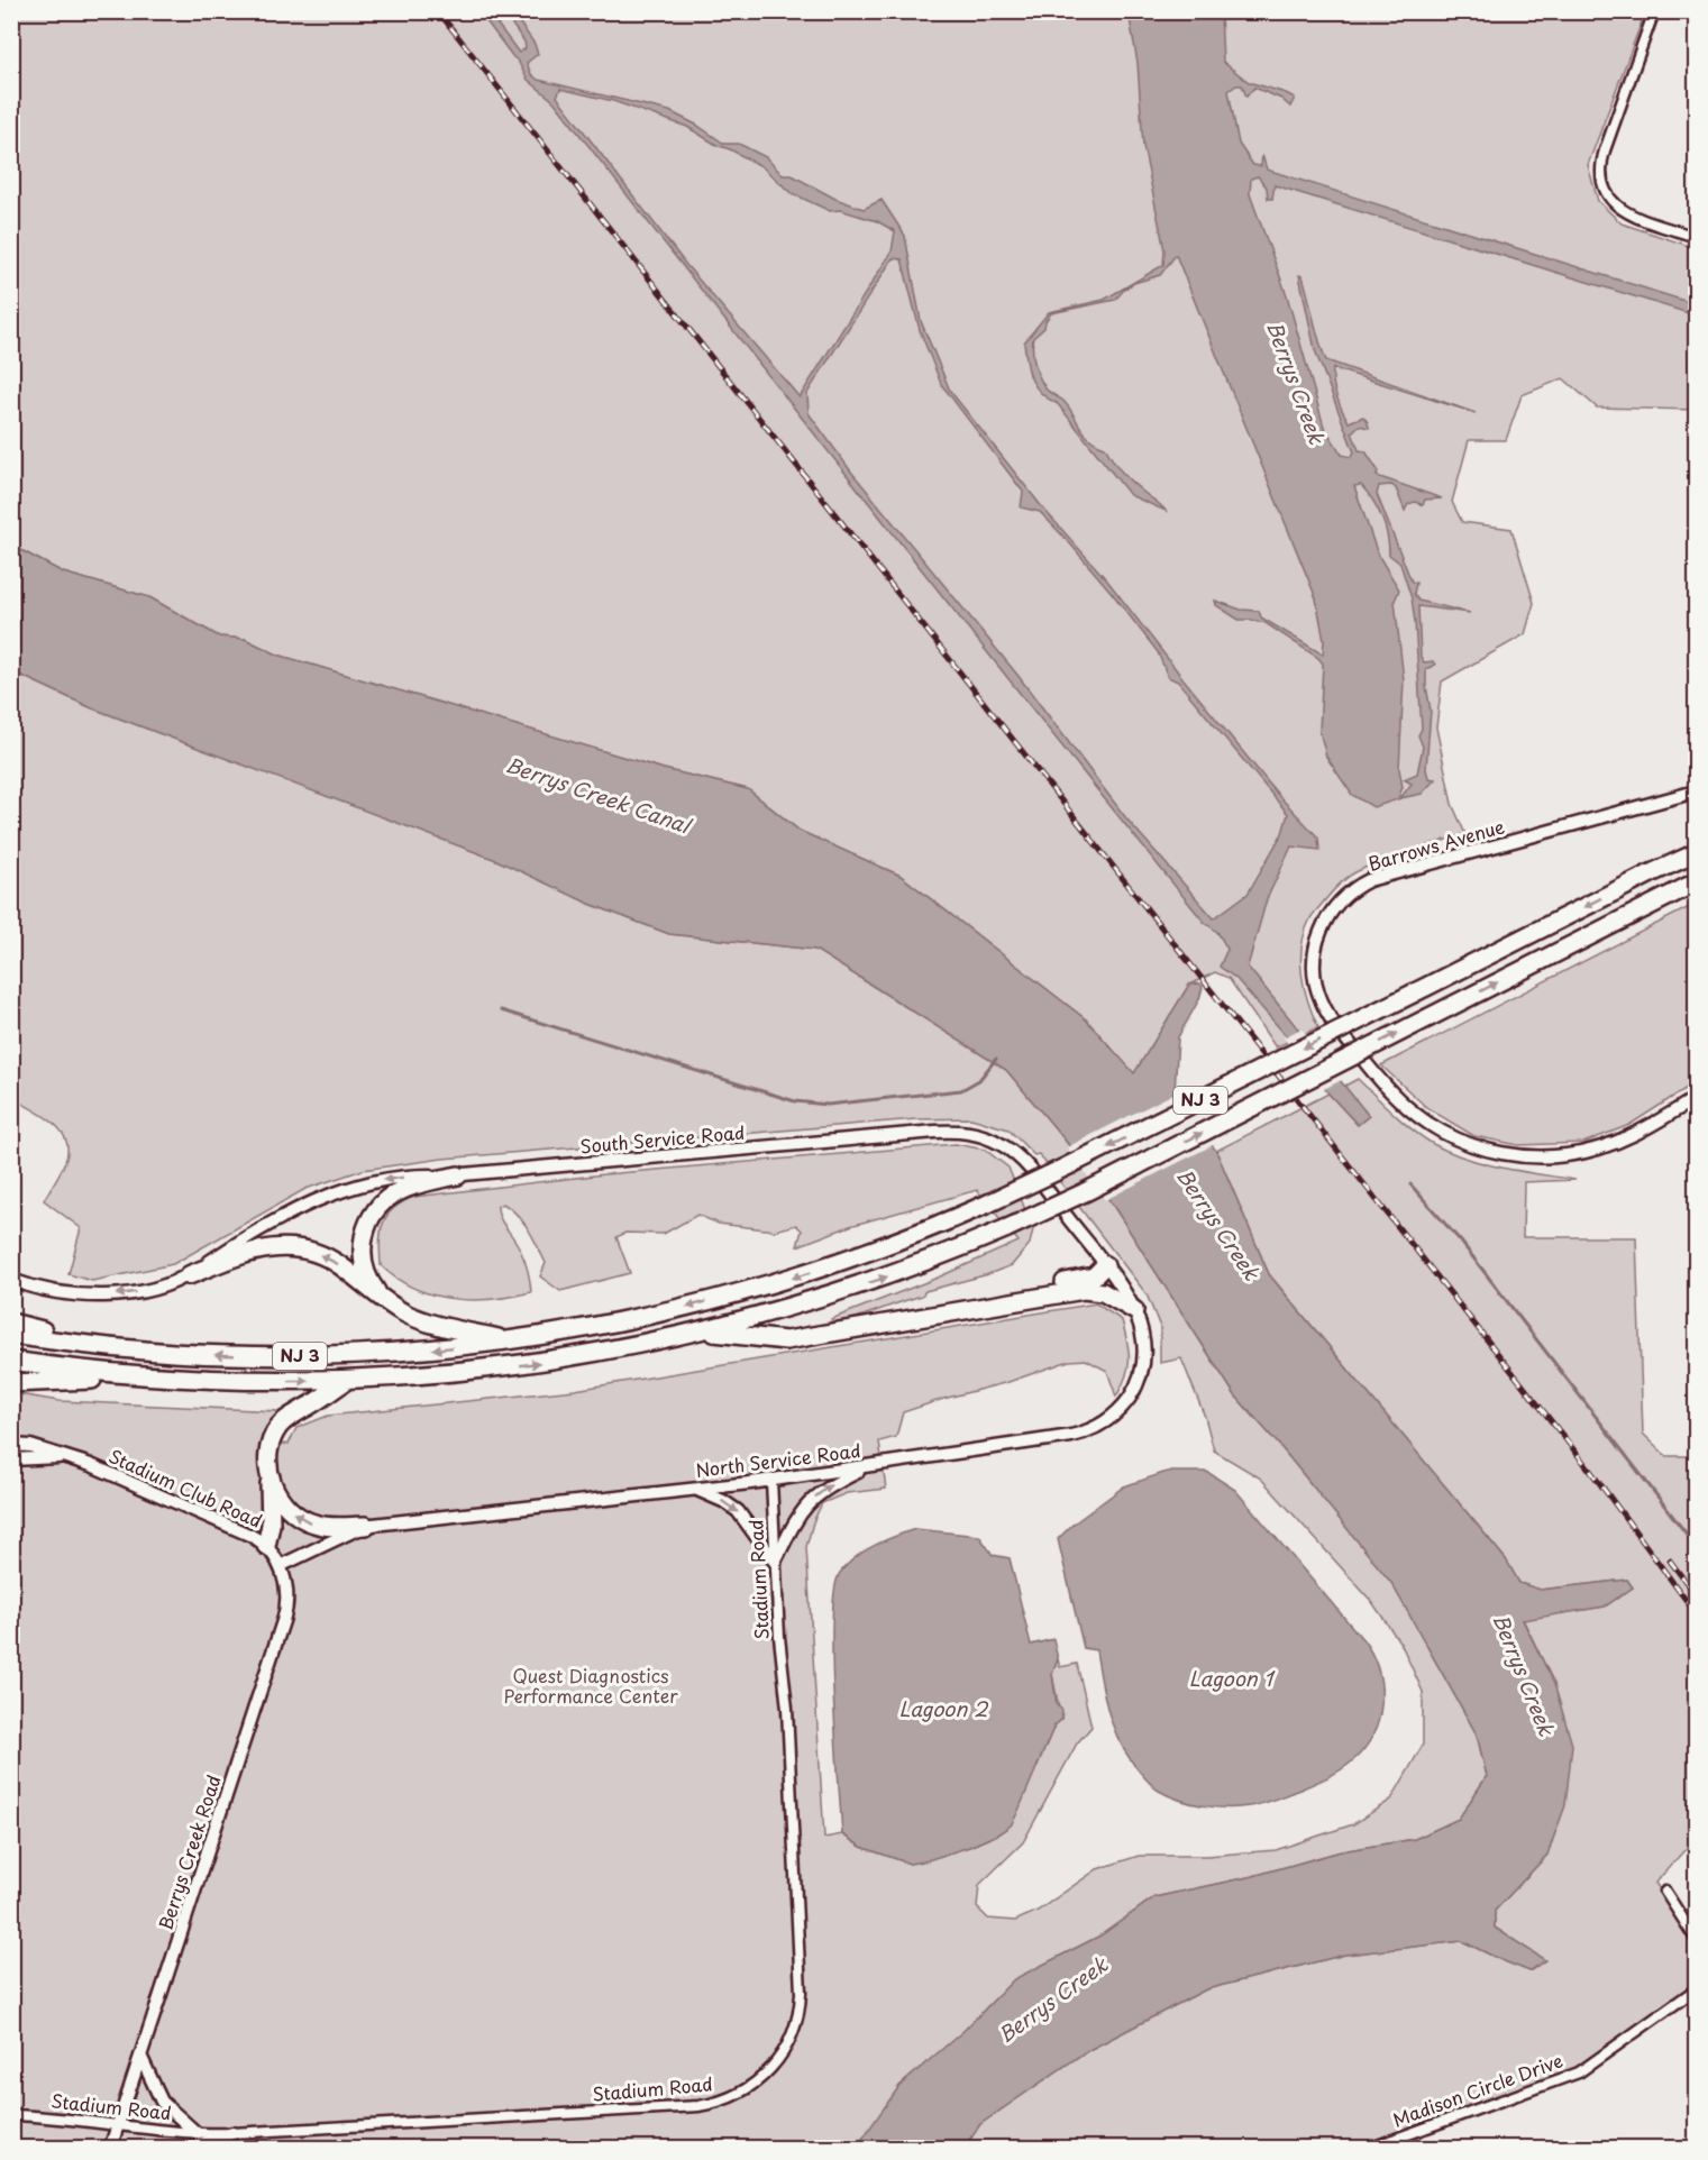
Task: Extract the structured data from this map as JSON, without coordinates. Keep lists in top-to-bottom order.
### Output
{
  "streets": {
    "highway": ["NJ 3"],
    "street": [
      "Barrows Avenue",
      "South Service Road",
      "North Service Road",
      "Stadium Club Road",
      "Stadium Road",
      "Berrys Creek Road",
      "Madison Circle Drive"
    ]
  },
  "crossings": [
    ["South Service Road", "North Service Road"],
    ["North Service Road", "Stadium Club Road"],
    ["North Service Road", "Stadium Road"],
    ["North Service Road", "Berrys Creek Road"],
    ["Stadium Club Road", "Berrys Creek Road"],
    ["Stadium Road", "Berrys Creek Road"]
  ],
  "one_way": ["South Service Road"],
  "water": [
    "Berrys Creek",
    "Berrys Creek Canal",
    "Lagoon 1",
    "Lagoon 2"
  ],
  "parks": ["Quest Diagnostics Performance Center"]
}
